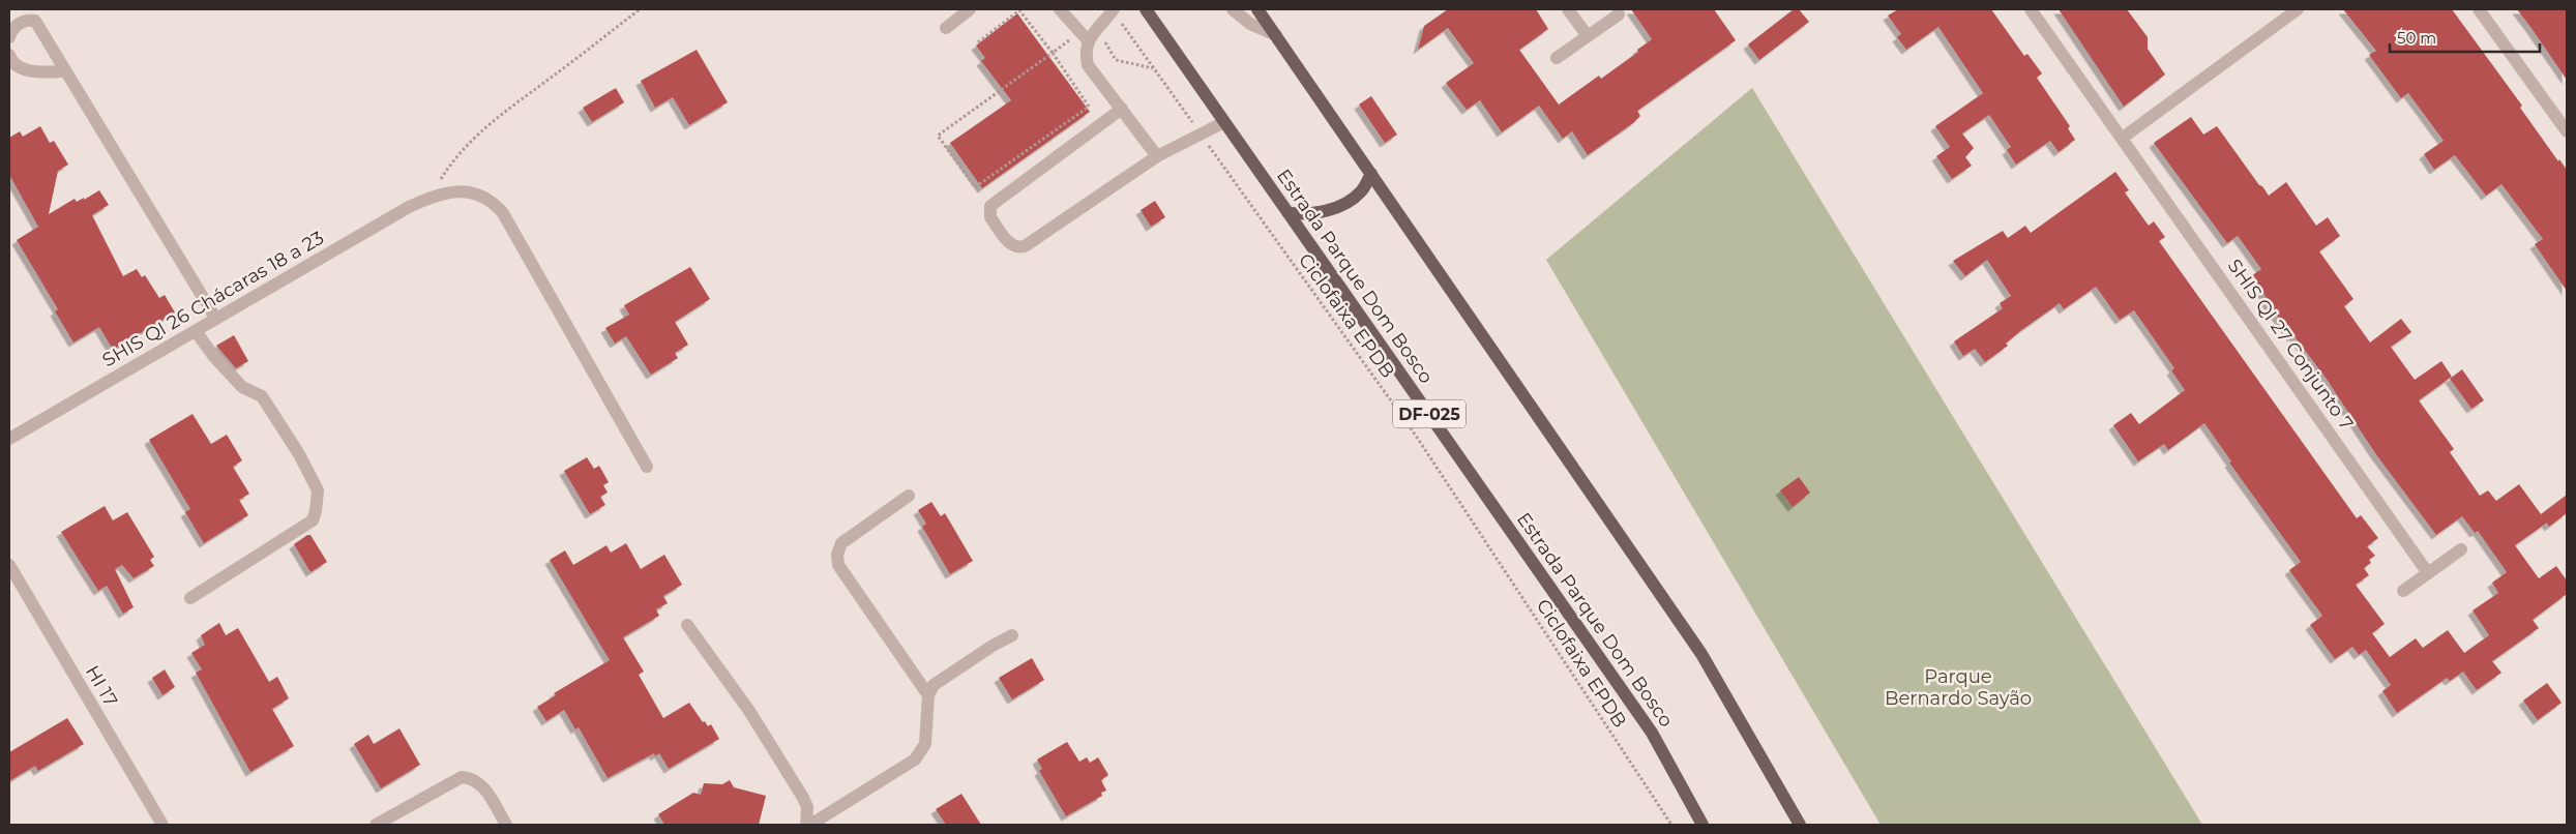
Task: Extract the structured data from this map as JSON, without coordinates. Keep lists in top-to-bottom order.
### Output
{
  "streets": {
    "main road": ["Estrada Parque Dom Bosco", "DF-025"],
    "street": ["SHIS QI 26 Chácaras 18 a 23", "SHIS QI 27 Conjunto 7", "HI 17"],
    "path": ["Ciclofaixa EPDB"]
  },
  "parks": ["Parque Bernardo Sayão"],
  "scale_bar": "50 m"
}
